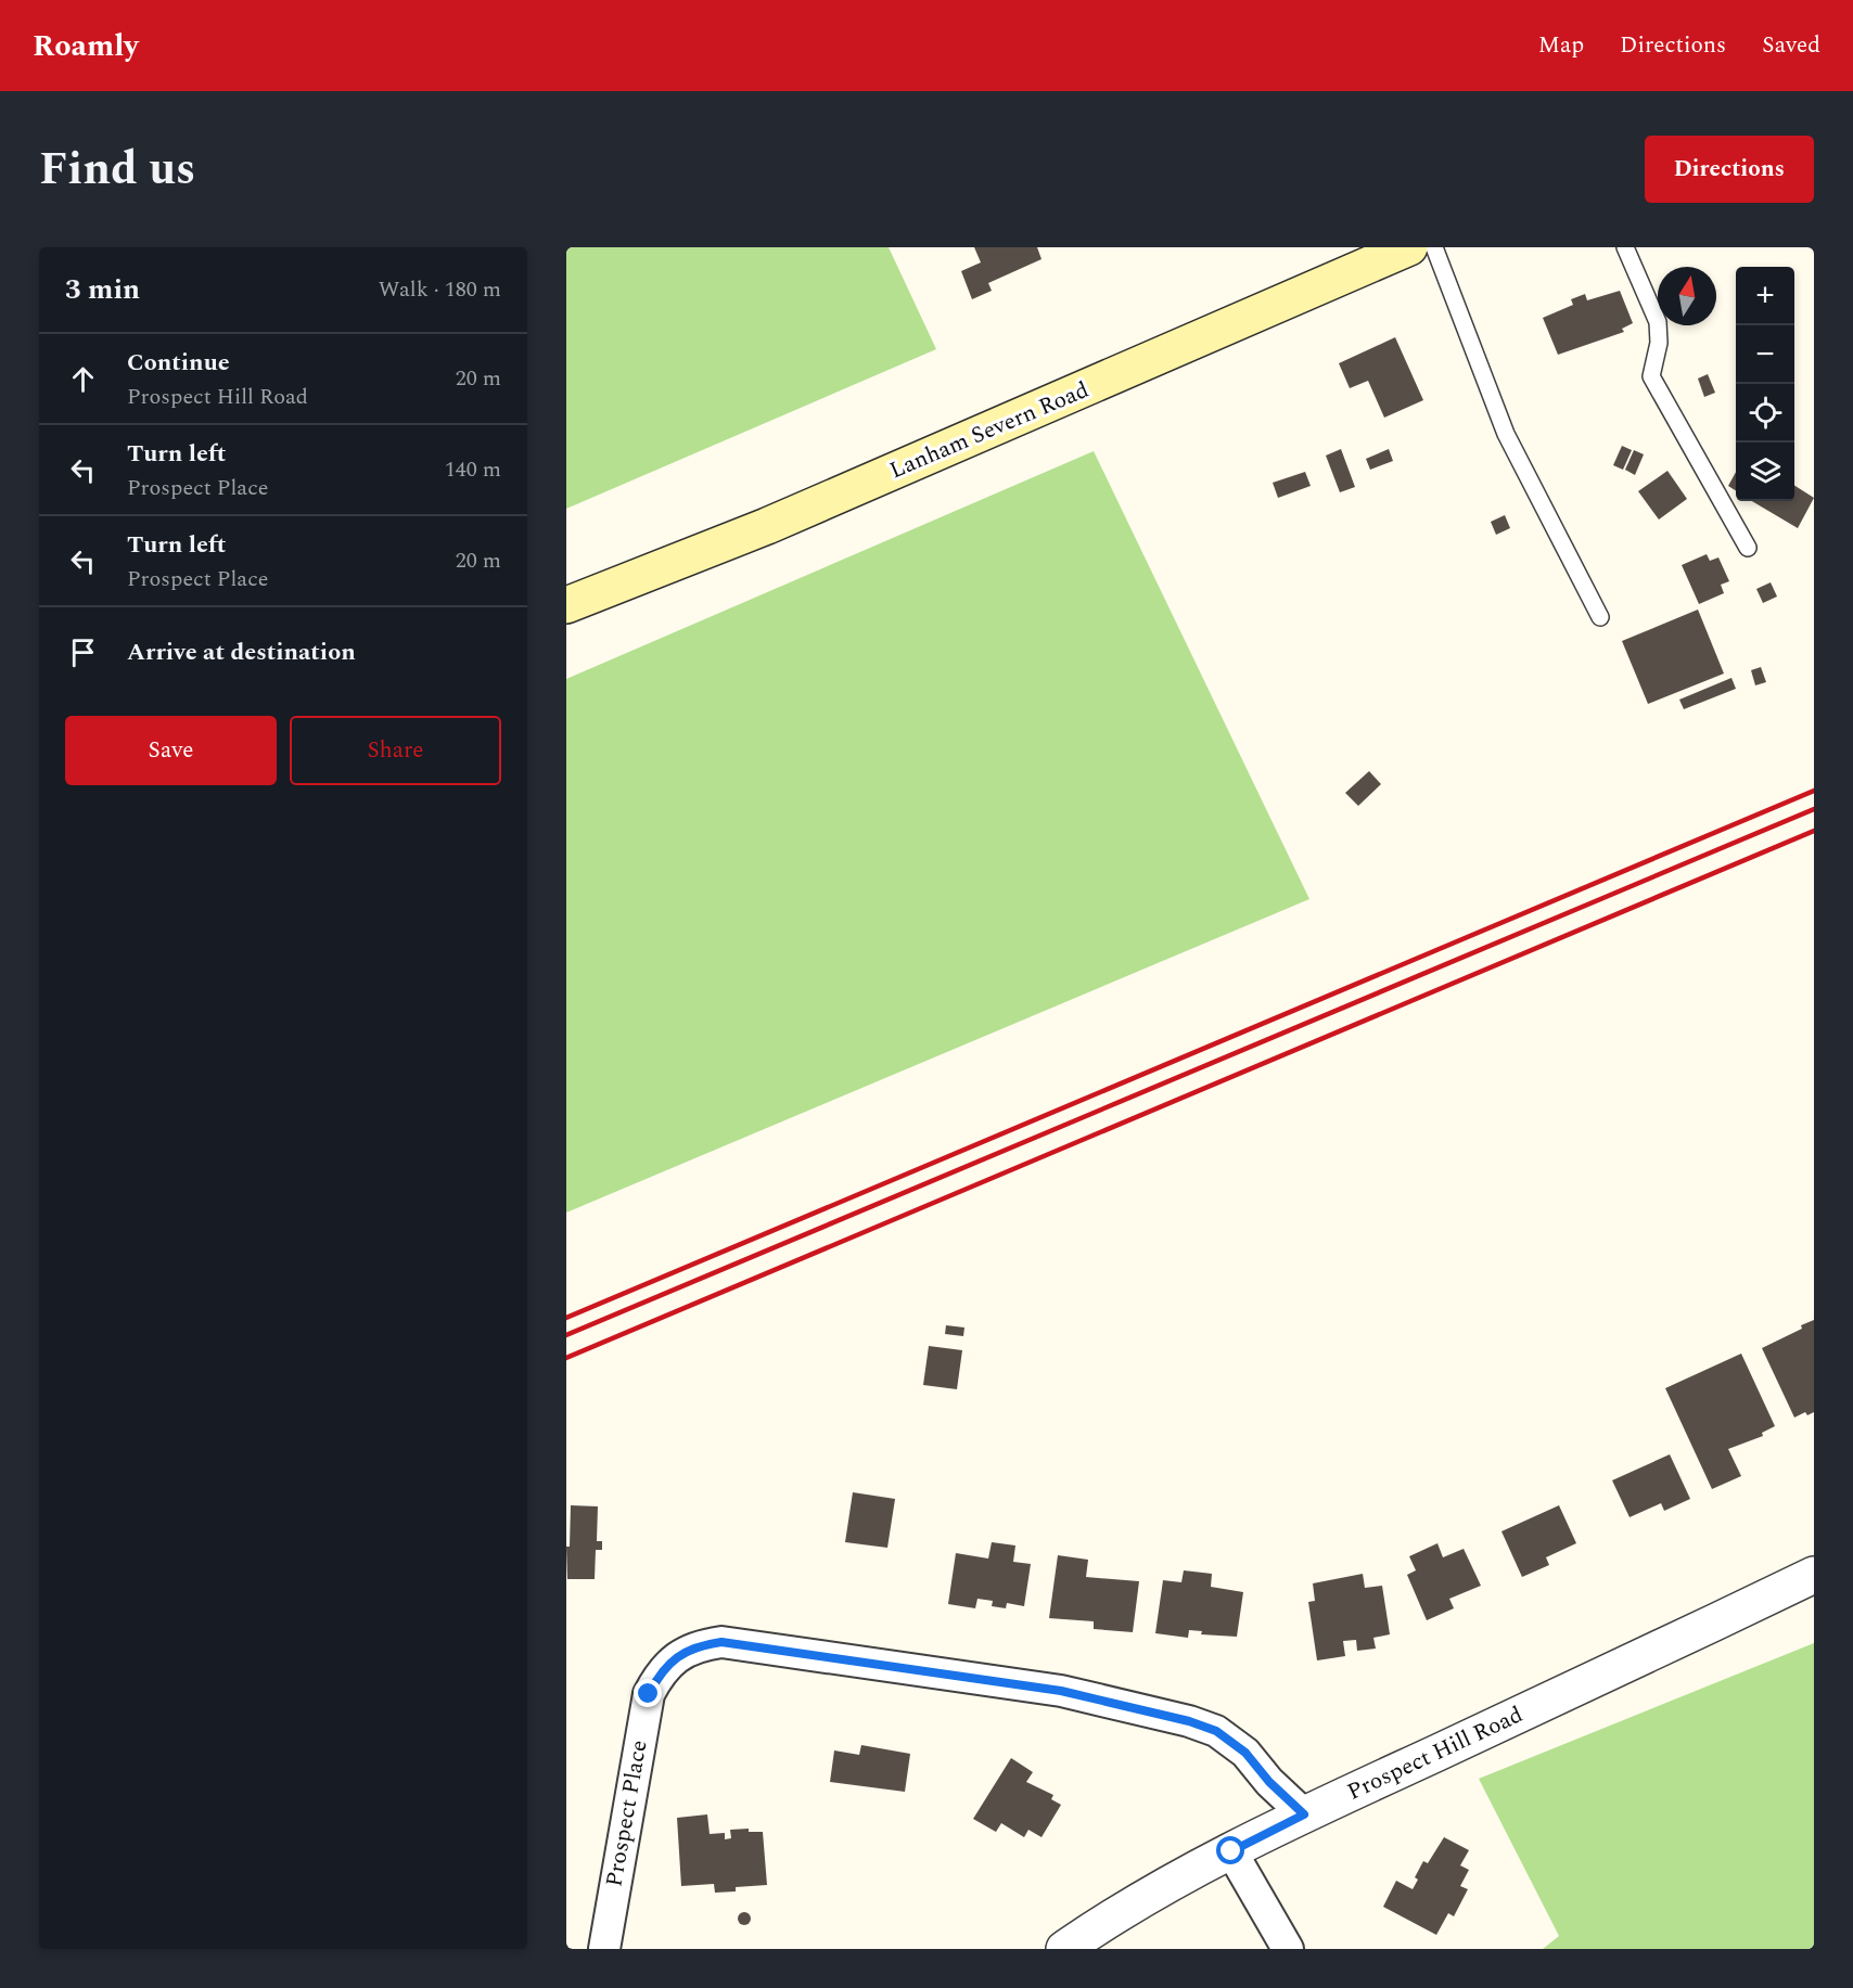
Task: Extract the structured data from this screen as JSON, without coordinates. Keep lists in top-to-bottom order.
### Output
{
  "streets": {
    "main road": ["Lanham Severn Road"],
    "street": ["Prospect Hill Road", "Prospect Place"]
  },
  "crossings": [
    ["Prospect Hill Road", "Prospect Place"]
  ],
  "north": "top",
  "page": {
    "header": "Roamly",
    "nav": ["Map", "Directions", "Saved"],
    "title": "Find us",
    "buttons": [
      "Directions",
      ["Save", "Share"]
    ],
    "heading": ["3 min", "Walk · 180 m"],
    "map_buttons": ["+", "−"],
    "list": [
      ["Continue", "Prospect Hill Road", "20 m"],
      ["Turn left", "Prospect Place", "140 m"],
      ["Turn left", "Prospect Place", "20 m"],
      "Arrive at destination"
    ]
  }
}
